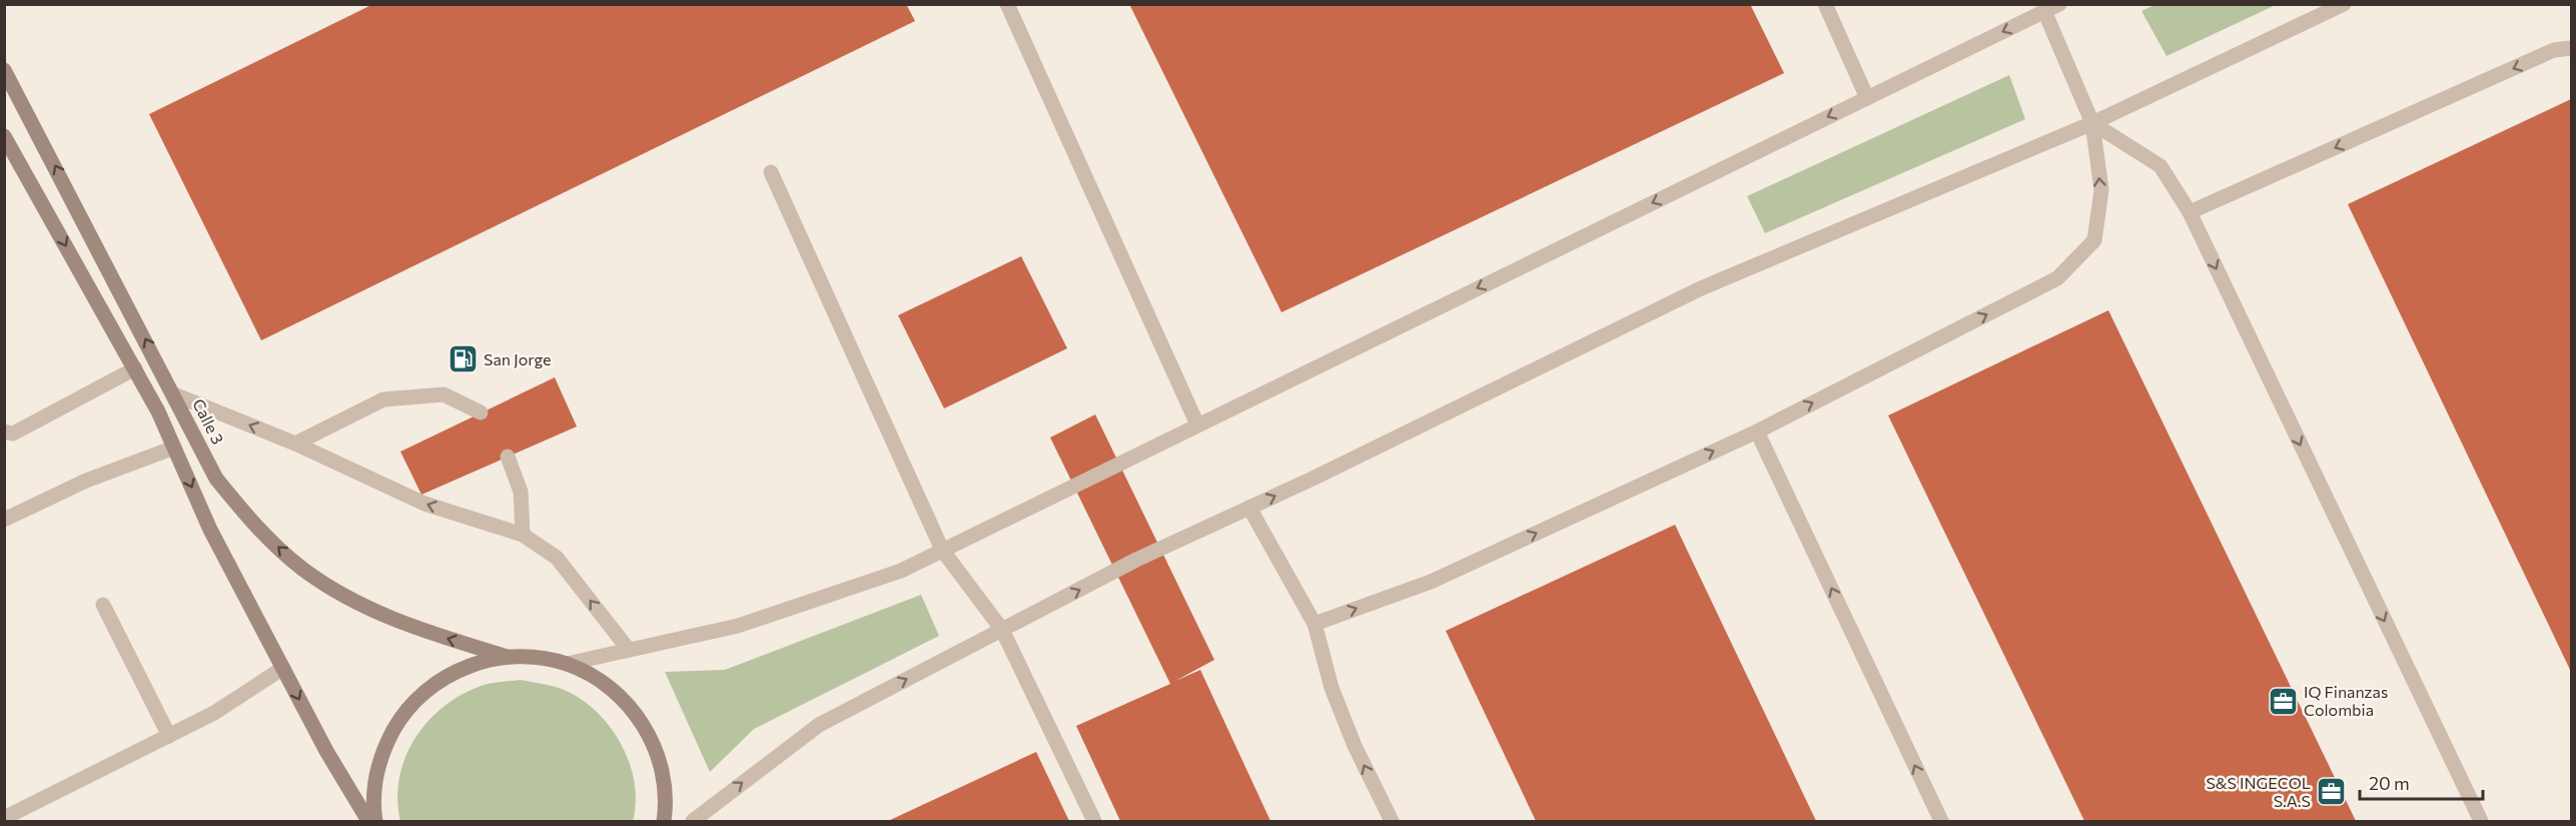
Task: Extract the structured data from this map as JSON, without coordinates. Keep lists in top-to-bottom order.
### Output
{
  "streets": {
    "main road": ["Calle 3"]
  },
  "places": {
    "fuel station": ["San Jorge"],
    "office": ["IQ Finanzas Colombia", "S&S INGECOL S.A.S"]
  },
  "scale_bar": "20 m"
}
